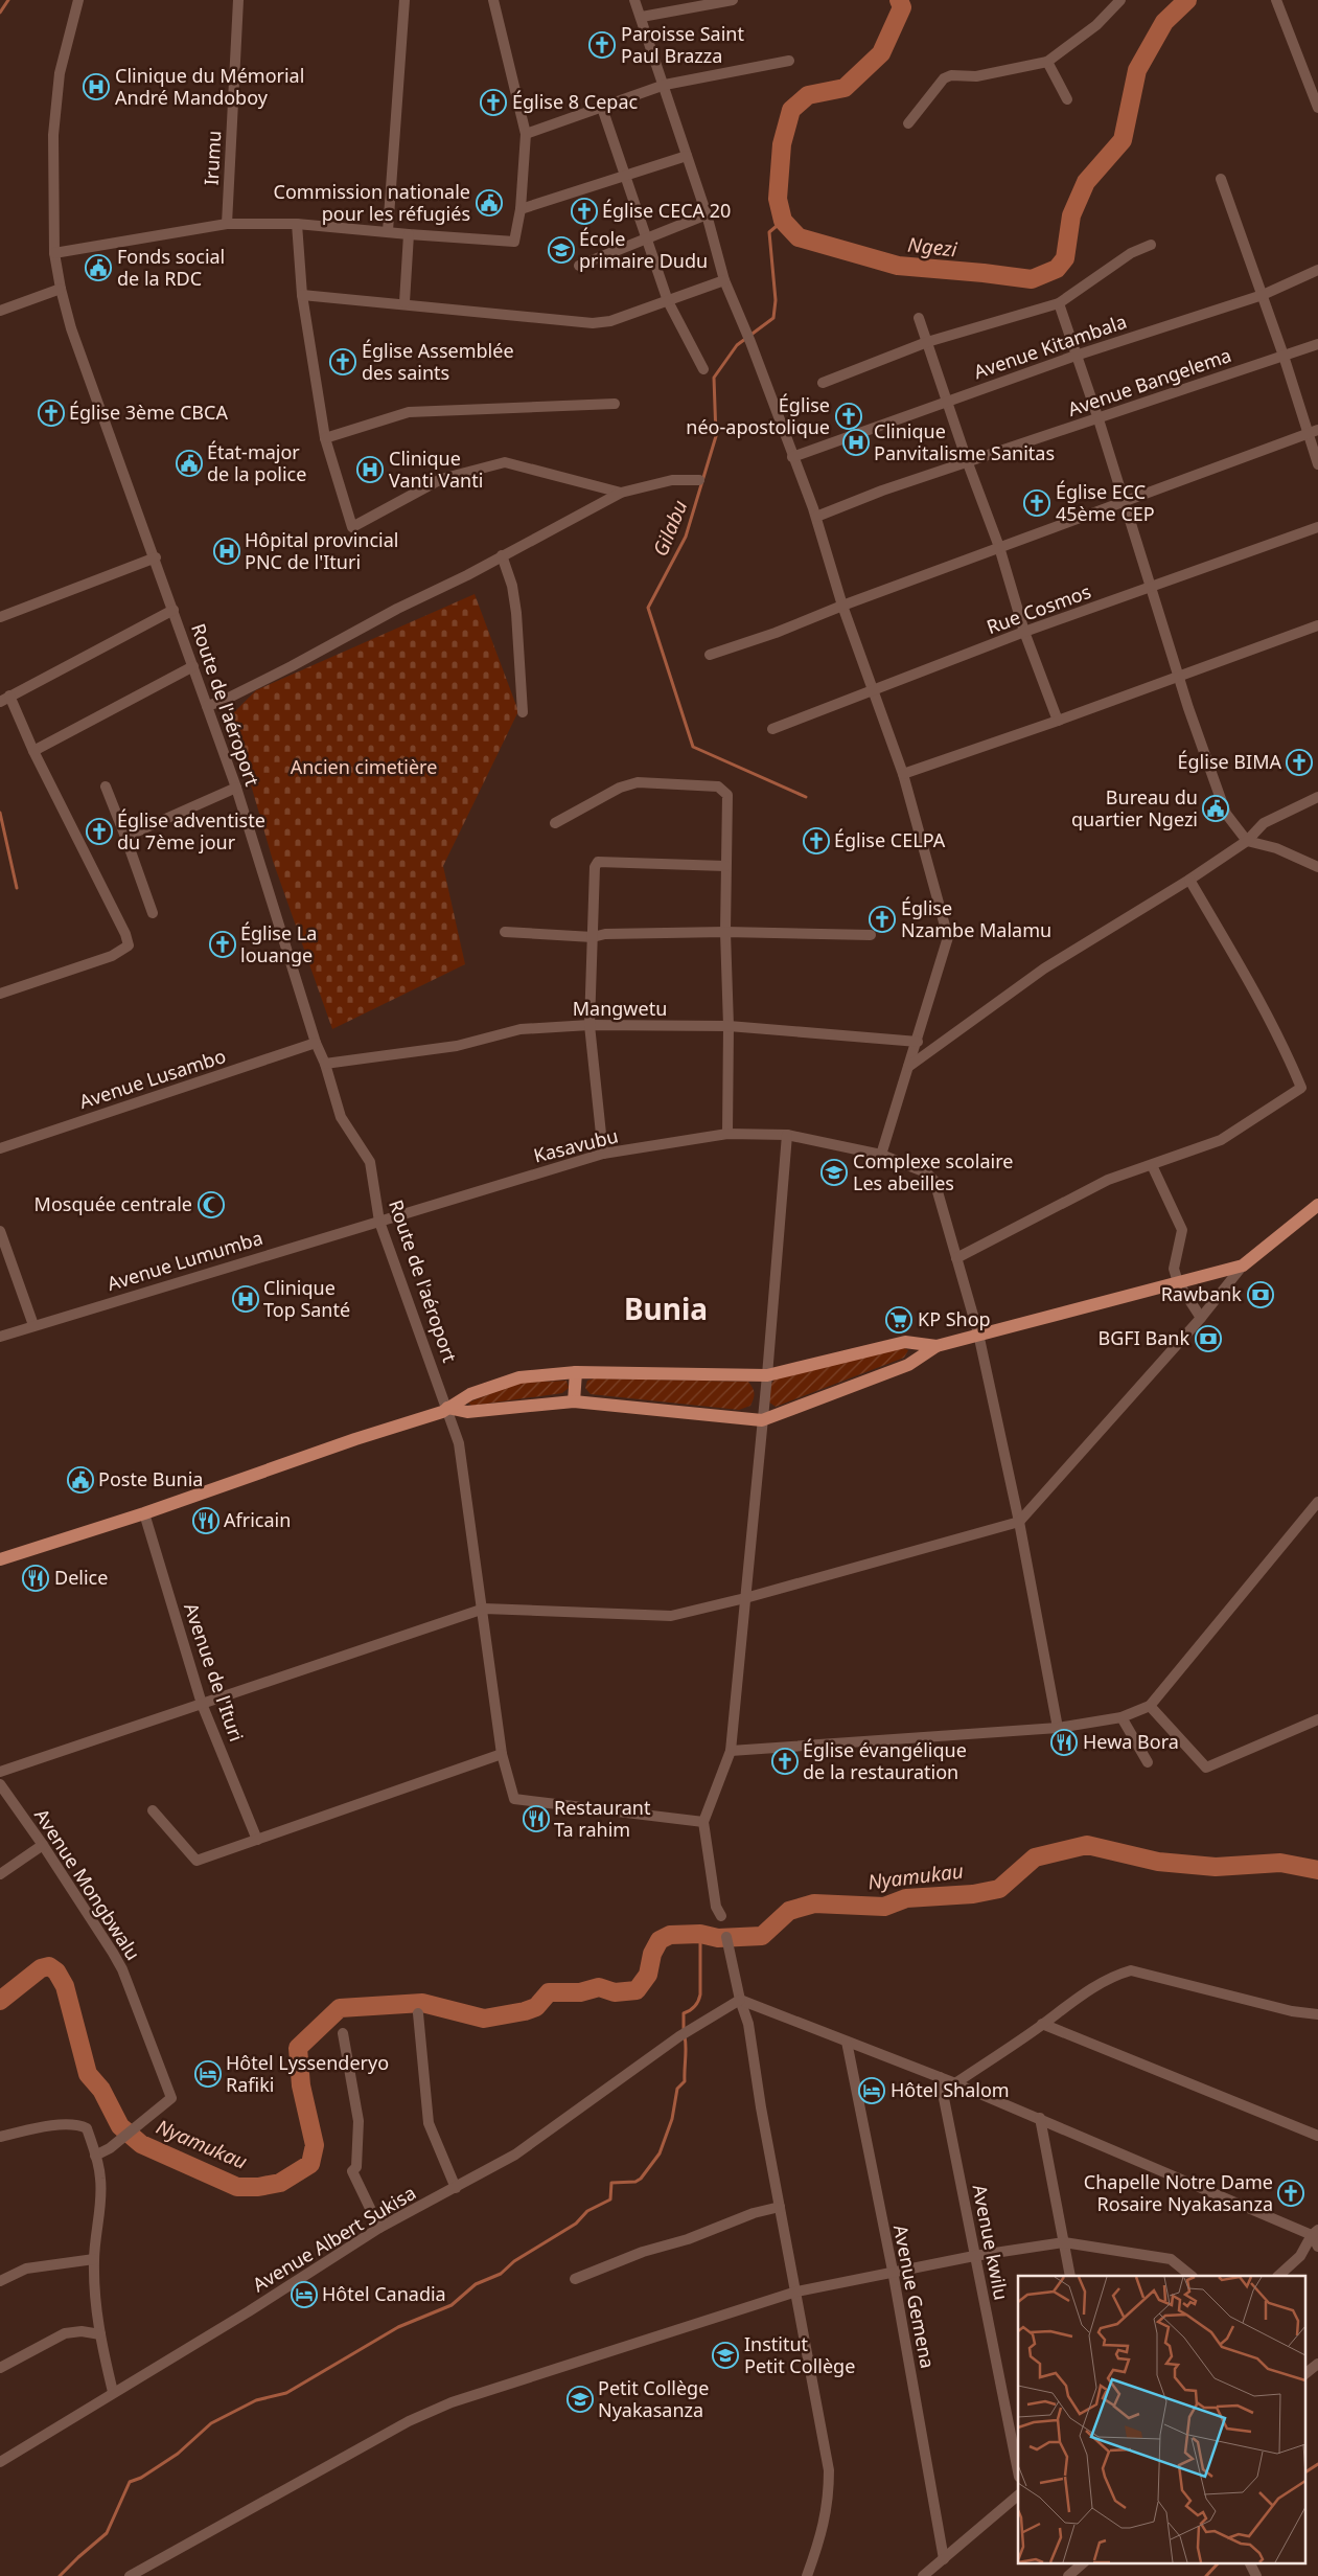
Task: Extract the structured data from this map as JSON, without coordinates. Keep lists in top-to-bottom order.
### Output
{
  "streets": {
    "street": [
      "Irumu",
      "Avenue Kitambala",
      "Avenue Bangelema",
      "Rue Cosmos",
      "Route de l'aéroport",
      "Mangwetu",
      "Avenue Lusambo",
      "Kasavubu",
      "Avenue Lumumba",
      "Avenue de l'Ituri",
      "Avenue Mongbwalu",
      "Avenue Albert Sukisa",
      "Avenue kwilu",
      "Avenue Gemena"
    ]
  },
  "crossings": [
    ["Route de l'aéroport", "Mangwetu"],
    ["Route de l'aéroport", "Avenue Lusambo"],
    ["Route de l'aéroport", "Kasavubu"],
    ["Route de l'aéroport", "Avenue Lumumba"],
    ["Kasavubu", "Avenue Lumumba"]
  ],
  "districts": ["Bunia"],
  "water": ["Ngezi", "Gilabu", "Nyamukau"],
  "parks": ["Ancien cimetière"],
  "places": {
    "church": [
      "Paroisse Saint Paul Brazza",
      "Église 8 Cepac",
      "Église CECA 20",
      "Église Assemblée des saints",
      "Église 3ème CBCA",
      "Église néo-apostolique",
      "Église ECC 45ème CEP",
      "Église BIMA",
      "Église adventiste du 7ème jour",
      "Église CELPA",
      "Église Nzambe Malamu",
      "Église La louange",
      "Église évangélique de la restauration",
      "Chapelle Notre Dame Rosaire Nyakasanza"
    ],
    "hospital": [
      "Clinique du Mémorial André Mandoboy",
      "Clinique Panvitalisme Sanitas",
      "Clinique Vanti Vanti",
      "Hôpital provincial PNC de l'Ituri",
      "Clinique Top Santé"
    ],
    "public building": [
      "Commission nationale pour les réfugiés",
      "Fonds social de la RDC",
      "État-major de la police",
      "Bureau du quartier Ngezi",
      "Poste Bunia"
    ],
    "school or university": [
      "École primaire Dudu",
      "Complexe scolaire Les abeilles",
      "Institut Petit Collège",
      "Petit Collège Nyakasanza"
    ],
    "mosque": ["Mosquée centrale"],
    "bank": ["Rawbank", "BGFI Bank"],
    "supermarket": ["KP Shop"],
    "restaurant": [
      "Africain",
      "Delice",
      "Hewa Bora",
      "Restaurant Ta rahim"
    ],
    "hotel": ["Hôtel Lyssenderyo Rafiki", "Hôtel Shalom", "Hôtel Canadia"]
  }
}
